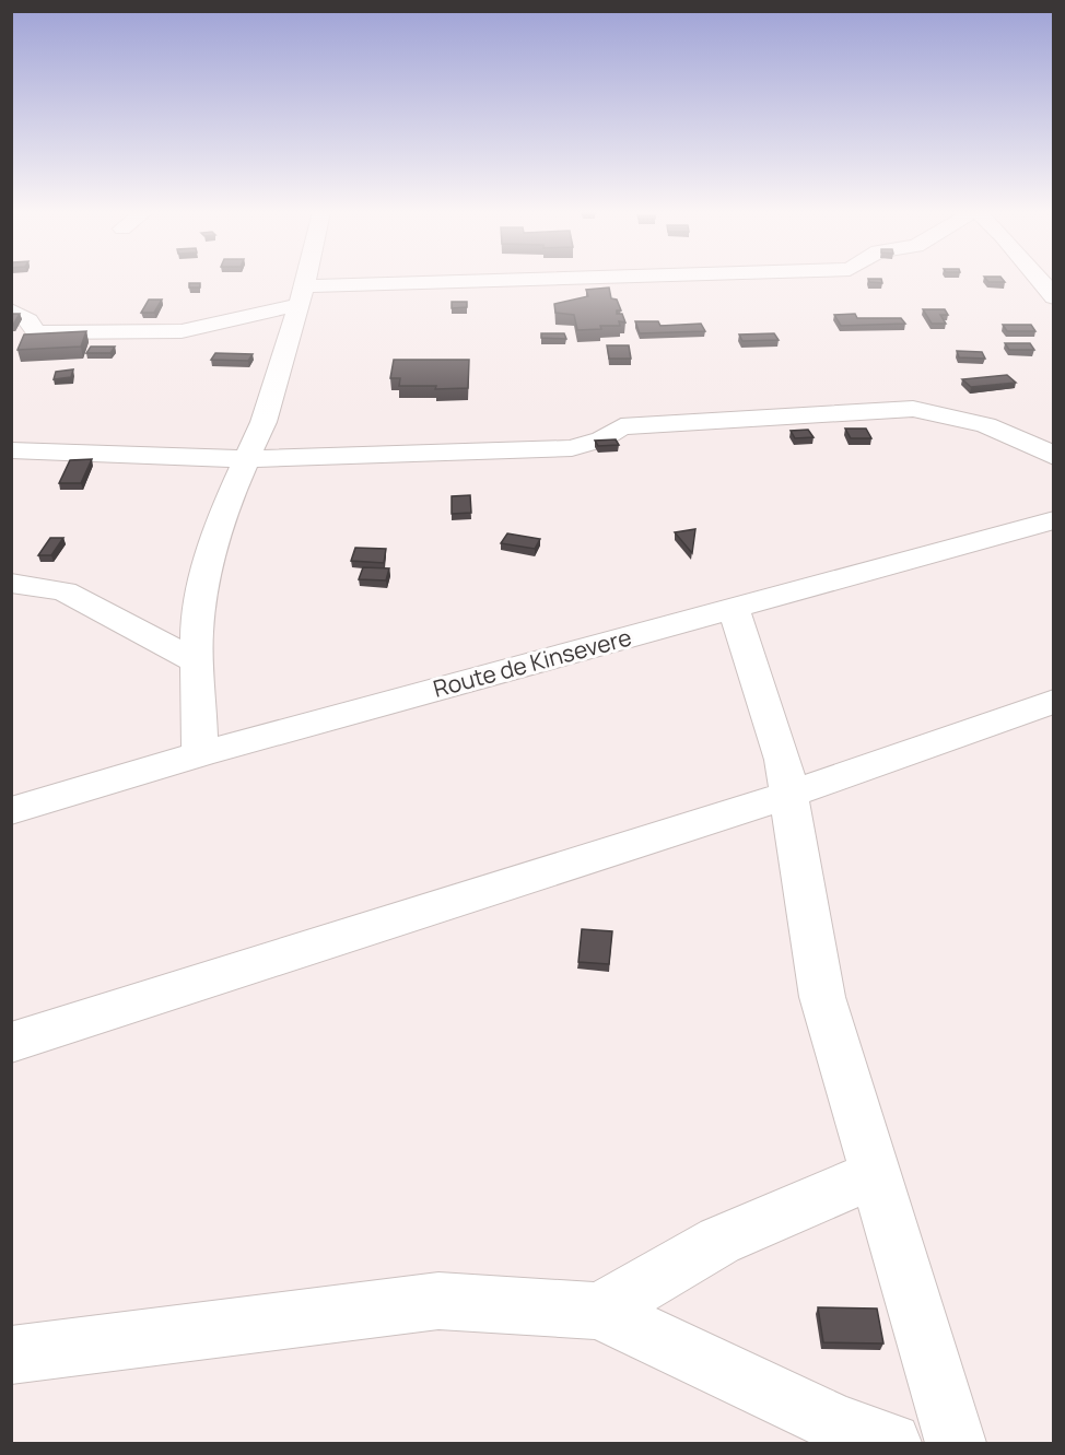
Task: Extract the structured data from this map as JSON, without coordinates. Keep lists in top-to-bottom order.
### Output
{
  "streets": {
    "street": ["Route de Kinsevere"]
  }
}
